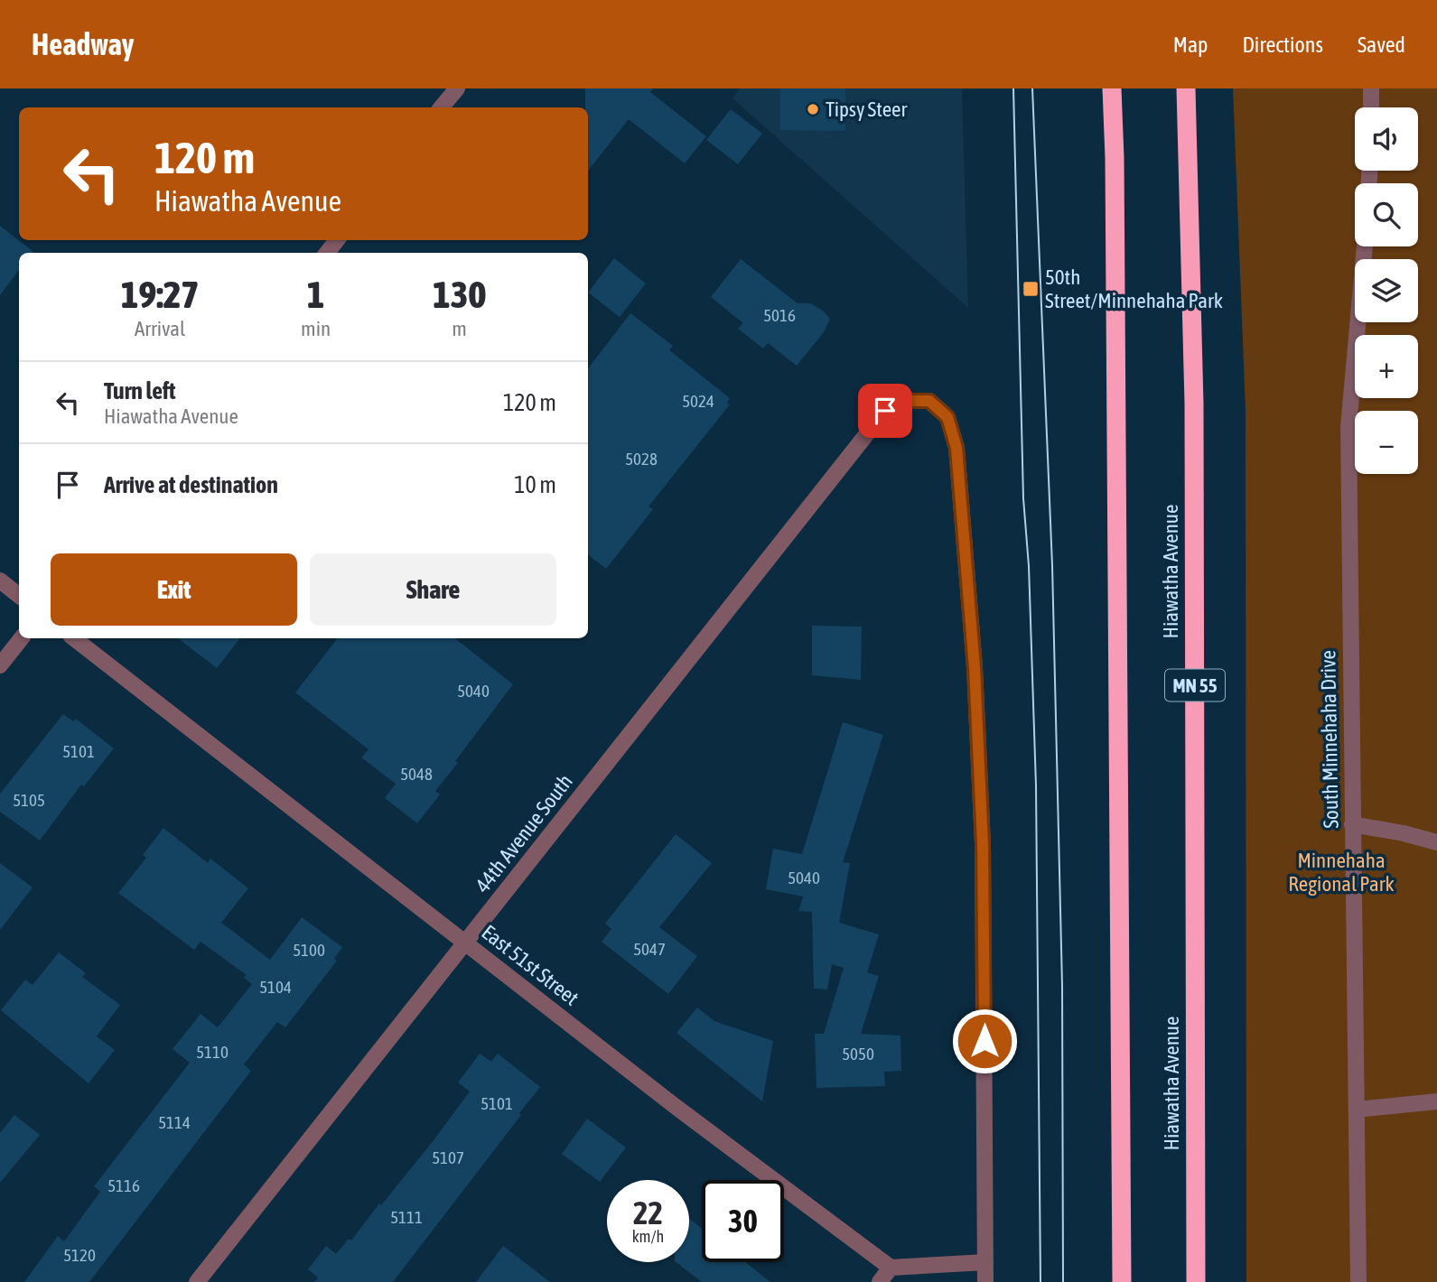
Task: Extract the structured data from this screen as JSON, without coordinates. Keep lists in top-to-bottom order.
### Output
{
  "streets": {
    "highway": ["Hiawatha Avenue", "MN 55"],
    "street": ["South Minnehaha Drive", "44th Avenue South", "East 51st Street"]
  },
  "crossings": [
    ["44th Avenue South", "East 51st Street"]
  ],
  "parks": ["Minnehaha Regional Park"],
  "places": {
    "other": ["Tipsy Steer"],
    "transit": ["50th Street/Minnehaha Park"]
  },
  "house_numbers": [
    "5016",
    "5024",
    "5028",
    "5040",
    "5101",
    "5048",
    "5105",
    "5040",
    "5047",
    "5100",
    "5104",
    "5110",
    "5050",
    "5101",
    "5114",
    "5107",
    "5116",
    "5111",
    "5120"
  ],
  "page": {
    "header": "Headway",
    "nav": ["Map", "Directions", "Saved"],
    "map_buttons": ["+", "−"],
    "turn": ["120 m", "Hiawatha Avenue"],
    "eta": [
      "19:27",
      "Arrival",
      "1",
      "min",
      "130",
      "m"
    ],
    "list": [
      {
        "name": "Turn left",
        "note": "Hiawatha Avenue",
        "value": "120 m"
      },
      {
        "name": "Arrive at destination",
        "value": "10 m"
      }
    ],
    "buttons": ["Exit", "Share"],
    "speed": "22 km/h",
    "limit": "30"
  }
}
